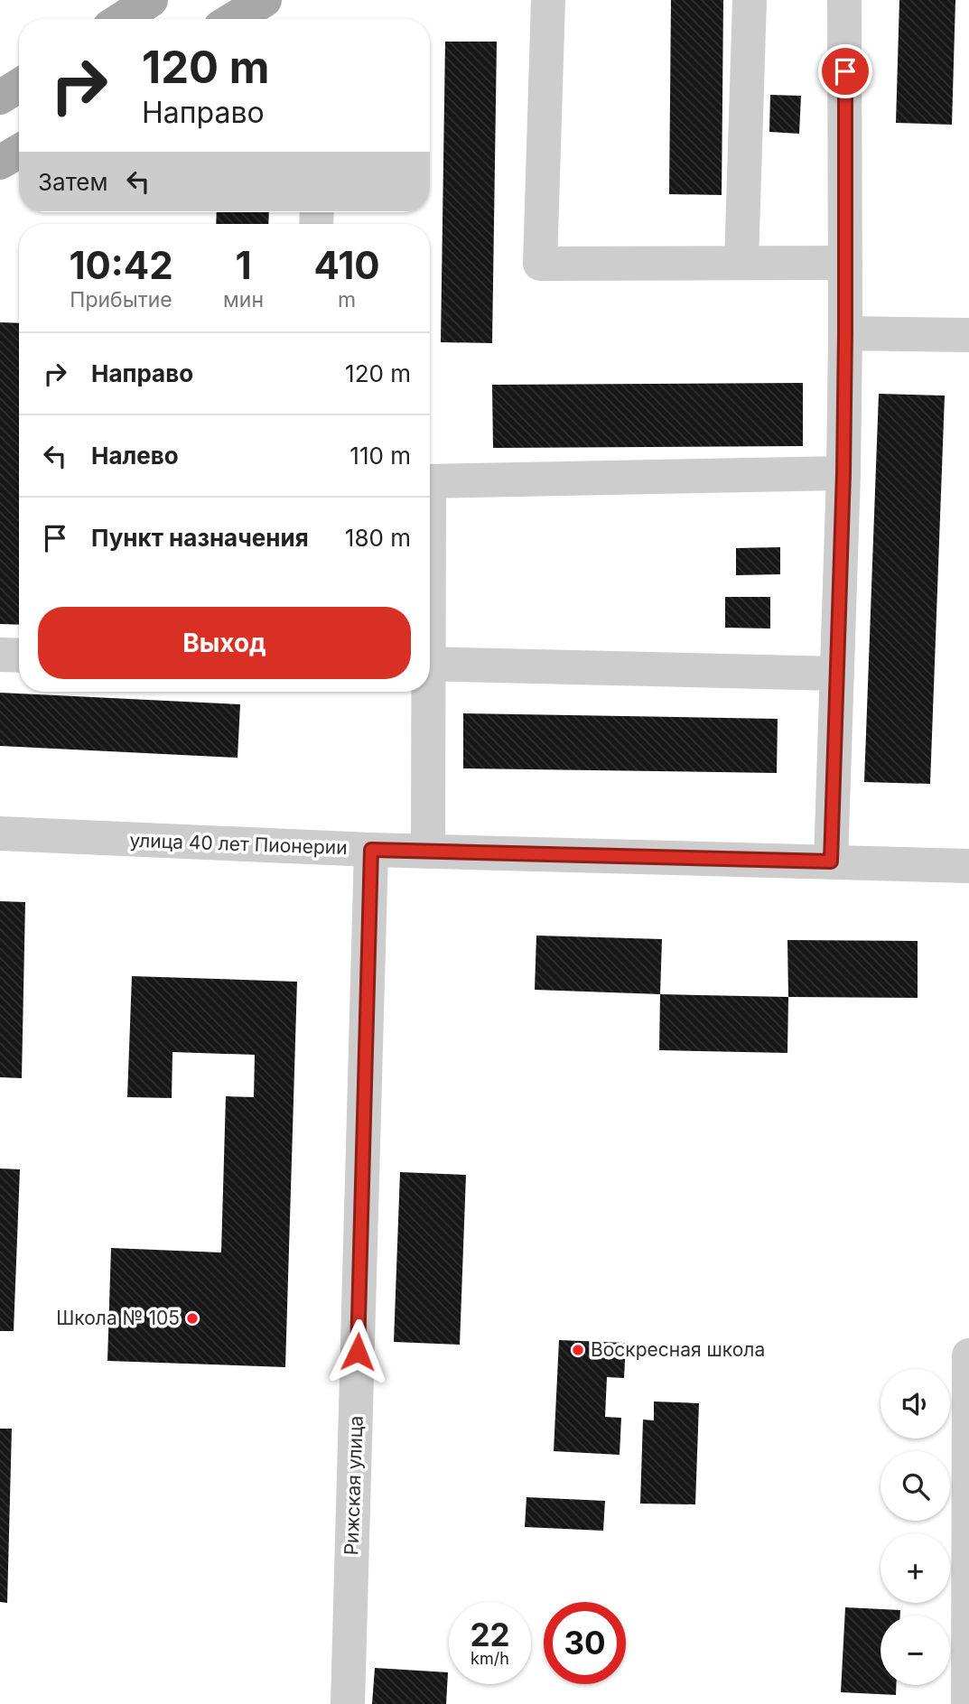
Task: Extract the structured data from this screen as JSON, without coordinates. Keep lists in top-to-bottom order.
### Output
{
  "streets": {
    "street": ["улица 40 лет Пионерии", "Рижская улица"]
  },
  "crossings": [
    ["улица 40 лет Пионерии", "Рижская улица"]
  ],
  "places": ["Школа № 105", "Воскресная школа"],
  "page": {
    "turn": ["120 m", "Направо"],
    "then": "Затем",
    "eta": [
      "10:42",
      "Прибытие",
      "1",
      "мин",
      "410",
      "m"
    ],
    "list": [
      {
        "name": "Направо",
        "value": "120 m"
      },
      {
        "name": "Налево",
        "value": "110 m"
      },
      {
        "name": "Пункт назначения",
        "value": "180 m"
      }
    ],
    "buttons": "Выход",
    "map_buttons": ["+", "−"],
    "speed": "22 km/h",
    "limit": "30"
  }
}
